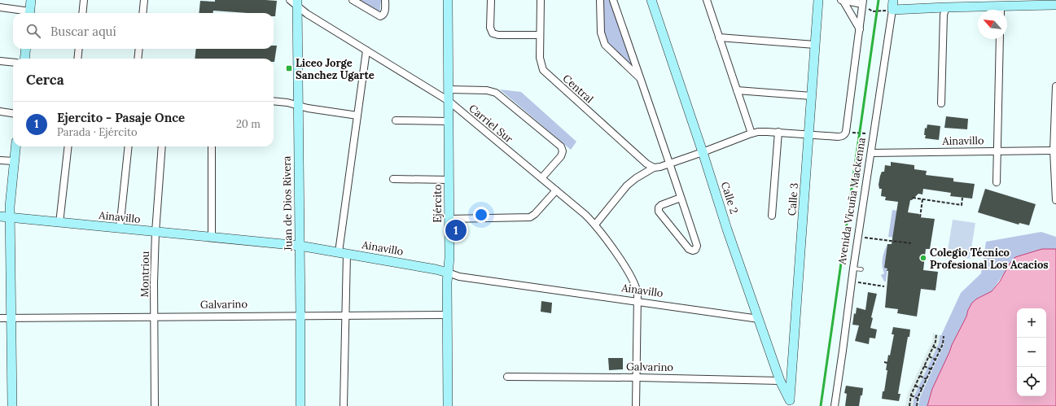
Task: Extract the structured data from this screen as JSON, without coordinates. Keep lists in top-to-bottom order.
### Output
{
  "streets": {
    "street": [
      "Central",
      "Carriel Sur",
      "Ainavillo",
      "Calle 2",
      "Calle 3",
      "Avenida Vicuña Mackenna",
      "Juan de Dios Rivera",
      "Ejército",
      "Montriou",
      "Galvarino"
    ]
  },
  "crossings": [
    ["Carriel Sur", "Ainavillo"],
    ["Carriel Sur", "Juan de Dios Rivera"],
    ["Carriel Sur", "Ejército"],
    ["Carriel Sur", "Galvarino"],
    ["Ainavillo", "Calle 2"],
    ["Ainavillo", "Avenida Vicuña Mackenna"],
    ["Ainavillo", "Juan de Dios Rivera"],
    ["Ainavillo", "Ejército"],
    ["Ainavillo", "Montriou"],
    ["Calle 2", "Calle 3"],
    ["Calle 2", "Galvarino"],
    ["Calle 3", "Galvarino"],
    ["Juan de Dios Rivera", "Galvarino"],
    ["Ejército", "Galvarino"],
    ["Montriou", "Galvarino"]
  ],
  "places": {
    "transit": ["Liceo Jorge Sanchez Ugarte"],
    "other": ["Colegio Técnico Profesional Los Acacios"]
  },
  "north": "top left",
  "page": {
    "search": "Buscar aquí",
    "heading": "Cerca",
    "list": [
      {
        "mark": "1",
        "name": "Ejercito - Pasaje Once",
        "note": "Parada · Ejército",
        "value": "20 m"
      }
    ],
    "pins": "1",
    "map_buttons": ["+", "−"]
  }
}
